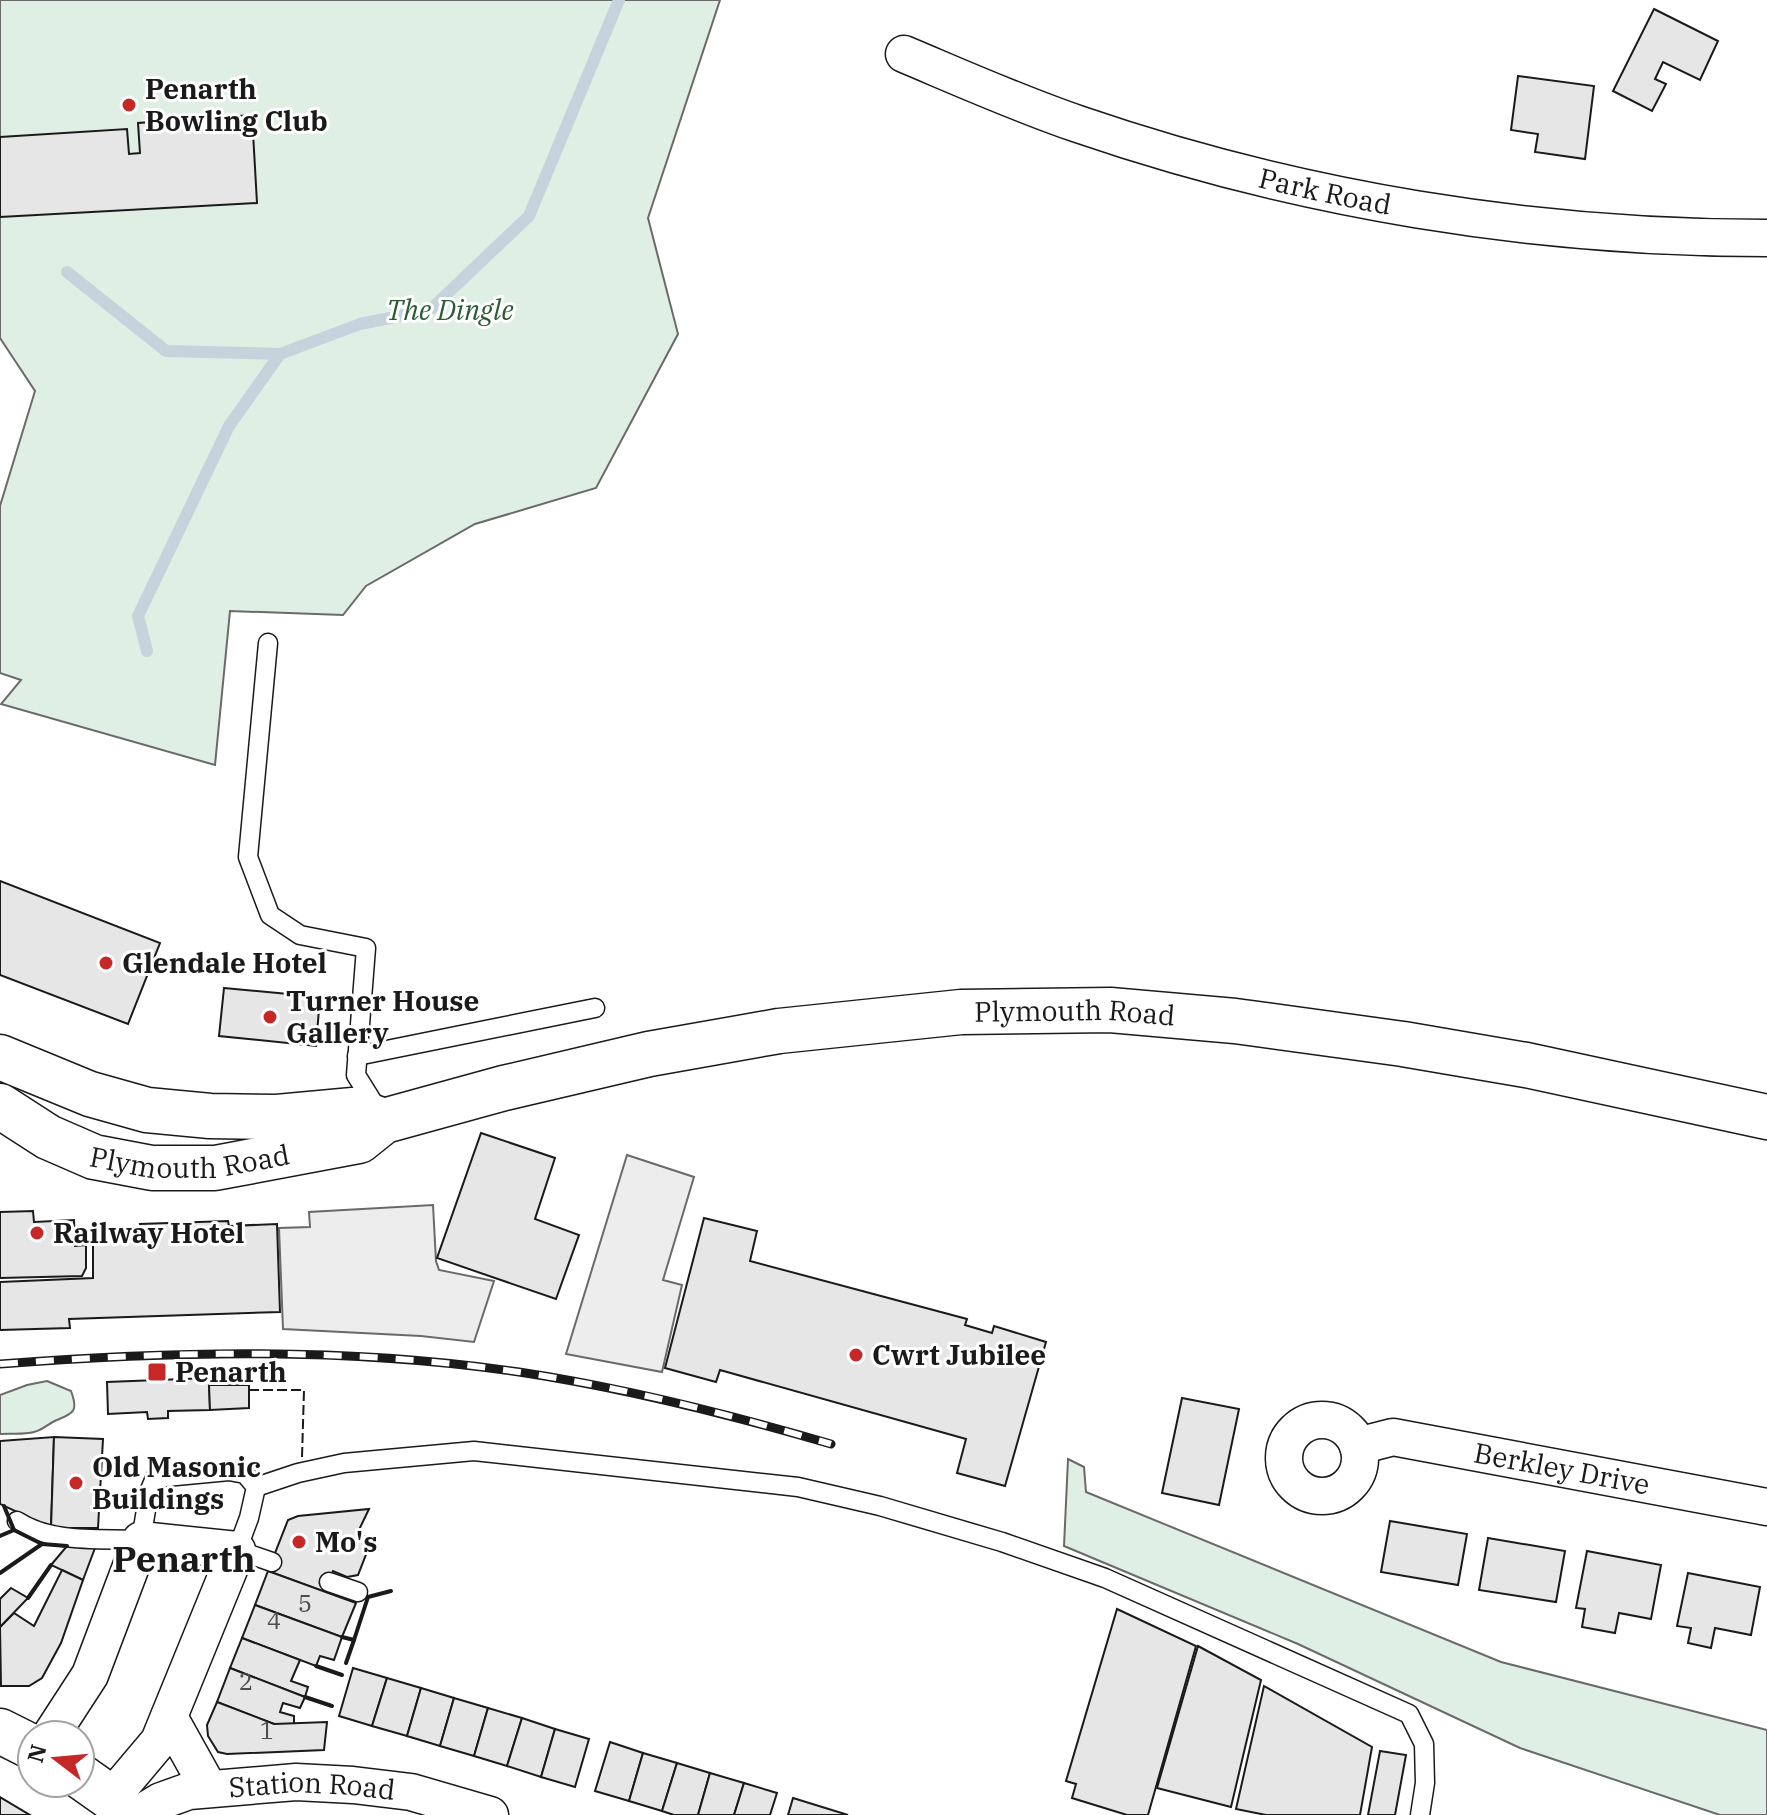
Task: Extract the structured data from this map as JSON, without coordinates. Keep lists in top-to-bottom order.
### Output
{
  "streets": {
    "street": [
      "Park Road",
      "Plymouth Road",
      "Berkley Drive",
      "Station Road"
    ]
  },
  "districts": ["Penarth"],
  "parks": ["The Dingle"],
  "places": {
    "other": [
      "Penarth Bowling Club",
      "Glendale Hotel",
      "Turner House Gallery",
      "Railway Hotel",
      "Cwrt Jubilee",
      "Old Masonic Buildings",
      "Mo's"
    ],
    "transit": ["Penarth"]
  },
  "house_numbers": [
    "5",
    "4",
    "2",
    "1"
  ],
  "north": "left"
}
